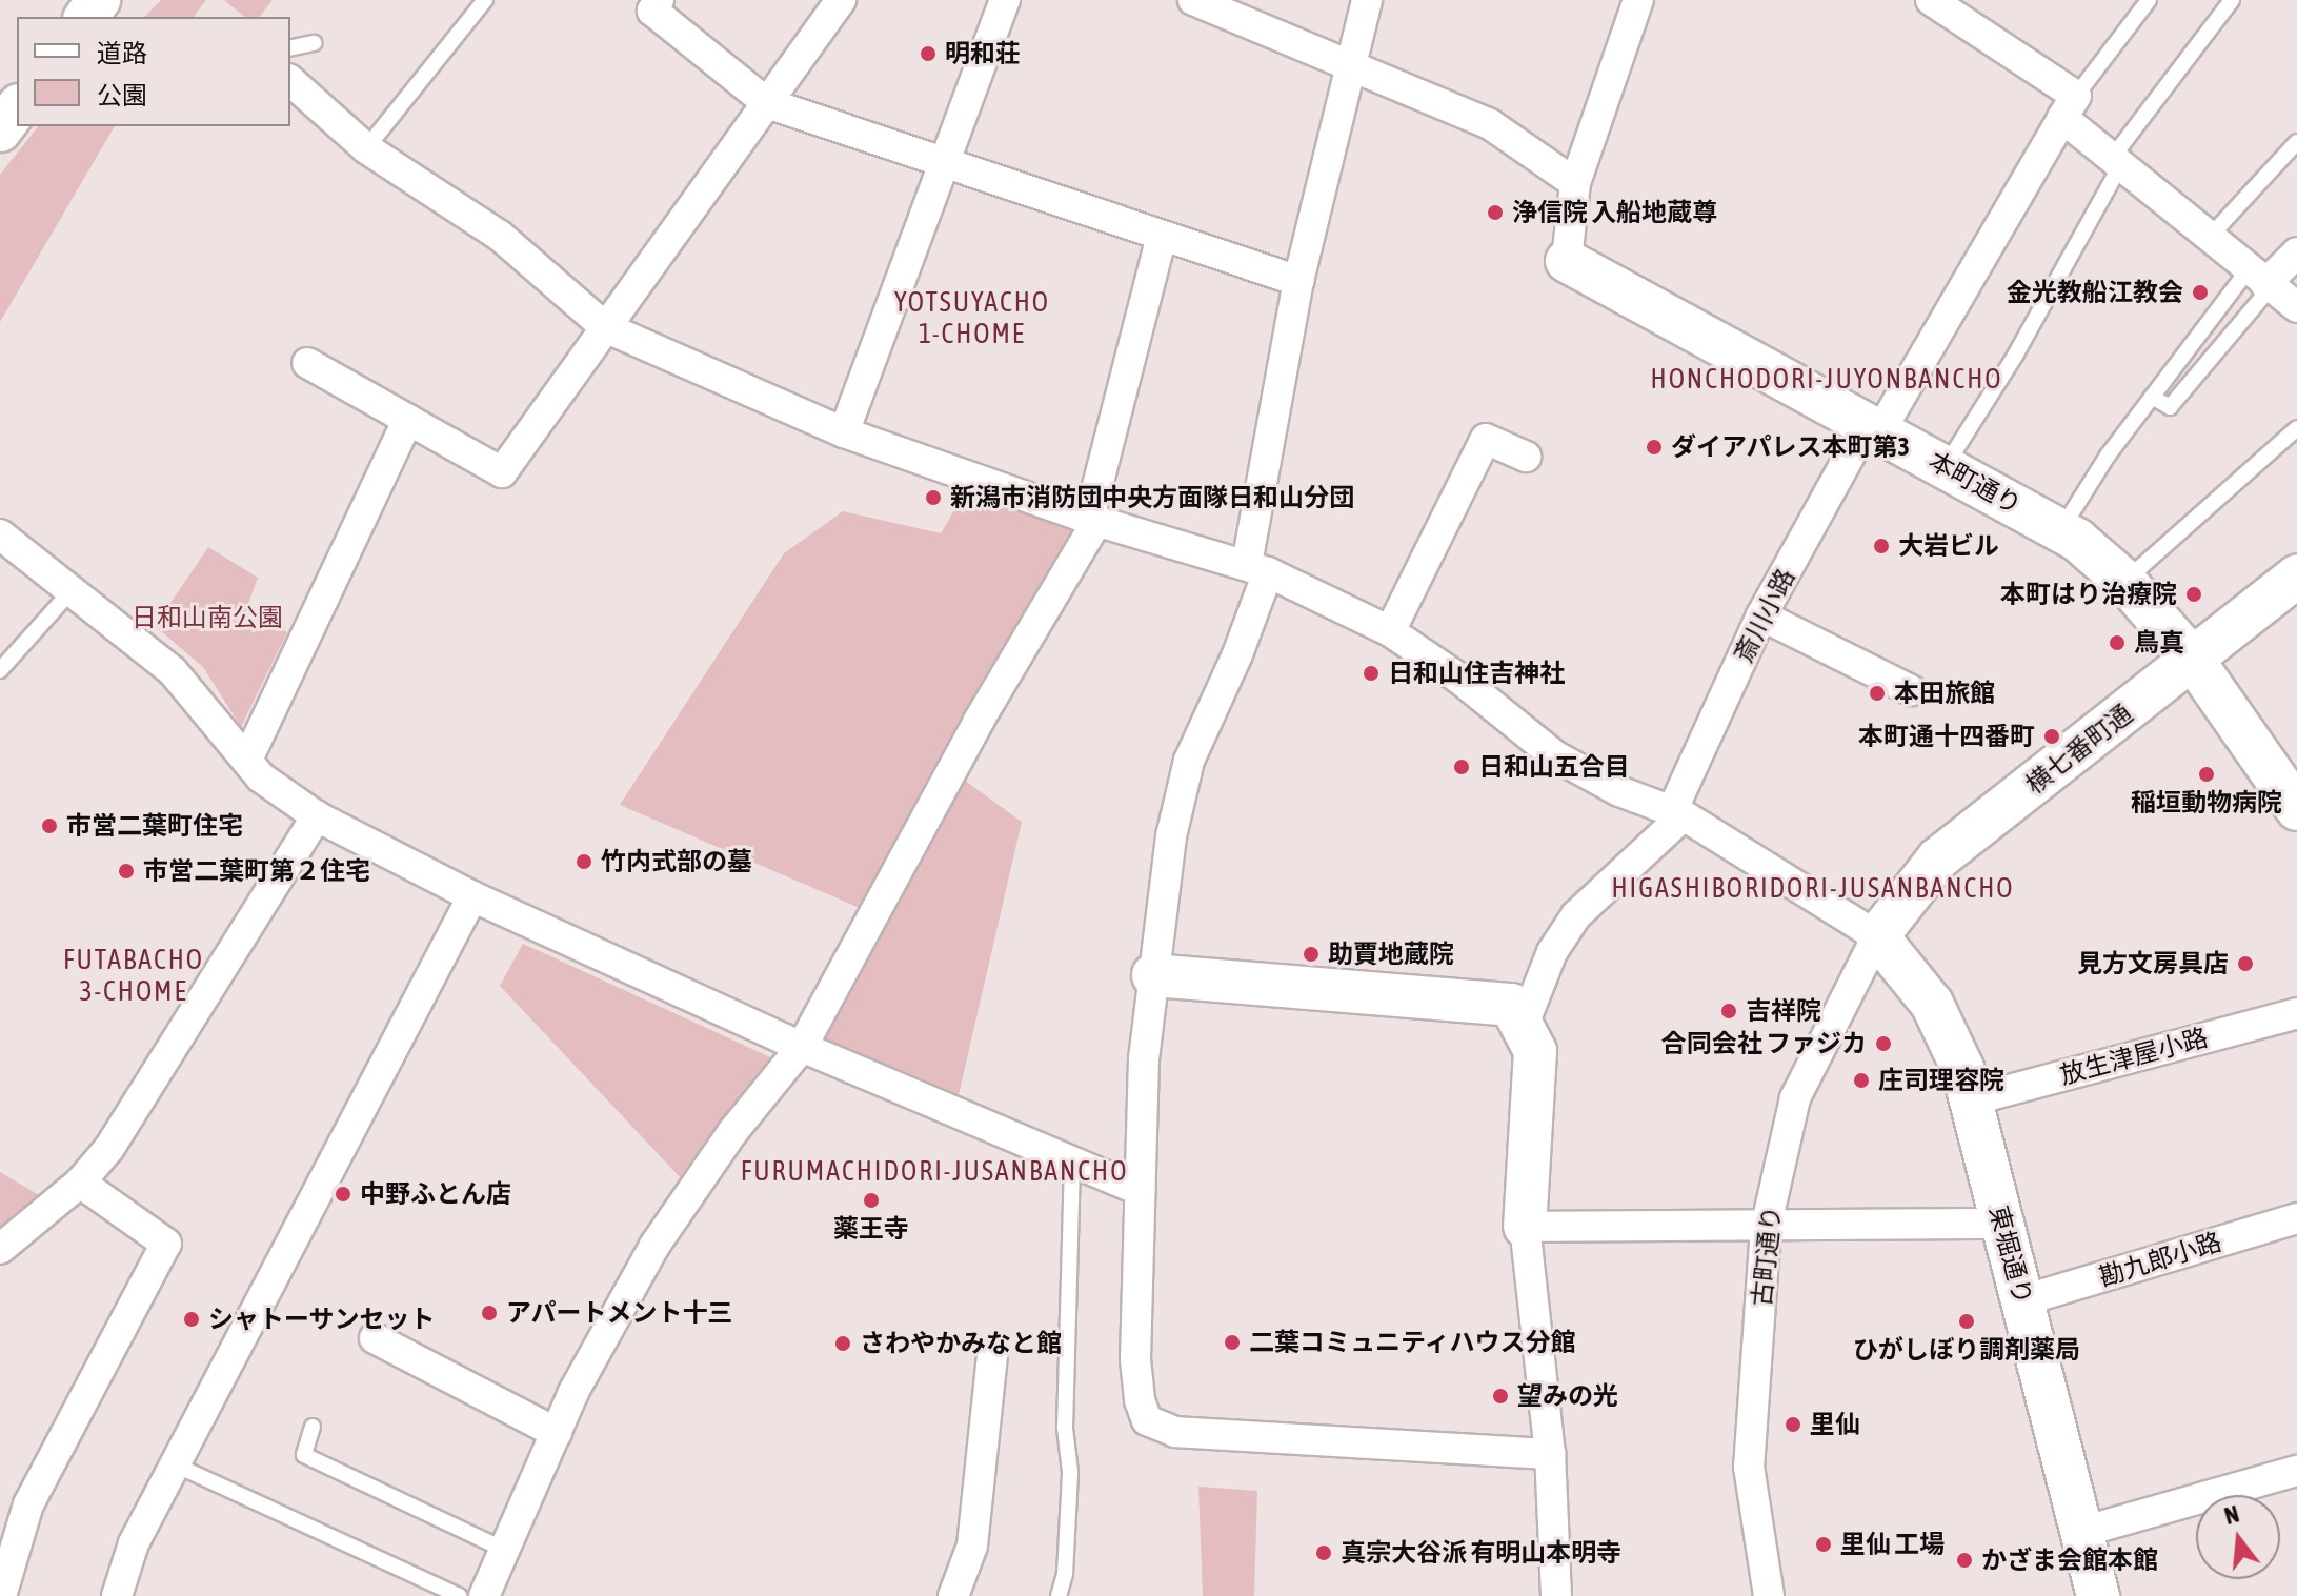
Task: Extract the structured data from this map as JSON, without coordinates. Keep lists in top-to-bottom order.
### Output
{
  "streets": {
    "street": [
      "本町通り",
      "斎川小路",
      "横七番町通",
      "放生津屋小路",
      "東堀通り",
      "古町通り",
      "勘九郎小路"
    ]
  },
  "crossings": [
    ["本町通り", "斎川小路"],
    ["本町通り", "横七番町通"],
    ["横七番町通", "東堀通り"],
    ["横七番町通", "古町通り"],
    ["放生津屋小路", "東堀通り"],
    ["東堀通り", "古町通り"],
    ["東堀通り", "勘九郎小路"]
  ],
  "districts": [
    "YOTSUYACHO 1-CHOME",
    "HONCHODORI-JUYONBANCHO",
    "HIGASHIBORIDORI-JUSANBANCHO",
    "FUTABACHO 3-CHOME",
    "FURUMACHIDORI-JUSANBANCHO"
  ],
  "parks": ["日和山南公園"],
  "places": [
    "明和荘",
    "浄信院 入船地蔵尊",
    "金光教船江教会",
    "ダイアパレス本町第3",
    "新潟市消防団中央方面隊日和山分団",
    "大岩ビル",
    "本町はり治療院",
    "鳥真",
    "日和山住吉神社",
    "本田旅館",
    "本町通十四番町",
    "日和山五合目",
    "稲垣動物病院",
    "市営二葉町住宅",
    "竹内式部の墓",
    "市営二葉町第２住宅",
    "助賈地蔵院",
    "見方文房具店",
    "吉祥院",
    "合同会社 ファジカ",
    "庄司理容院",
    "中野ふとん店",
    "薬王寺",
    "アパートメント十三",
    "シャトーサンセット",
    "ひがしぼり調剤薬局",
    "二葉コミュニティハウス分館",
    "さわやかみなと館",
    "望みの光",
    "里仙",
    "里仙 工場",
    "真宗大谷派 有明山本明寺",
    "かざま会館本館"
  ],
  "legend": ["道路", "公園"],
  "north": "top"
}
